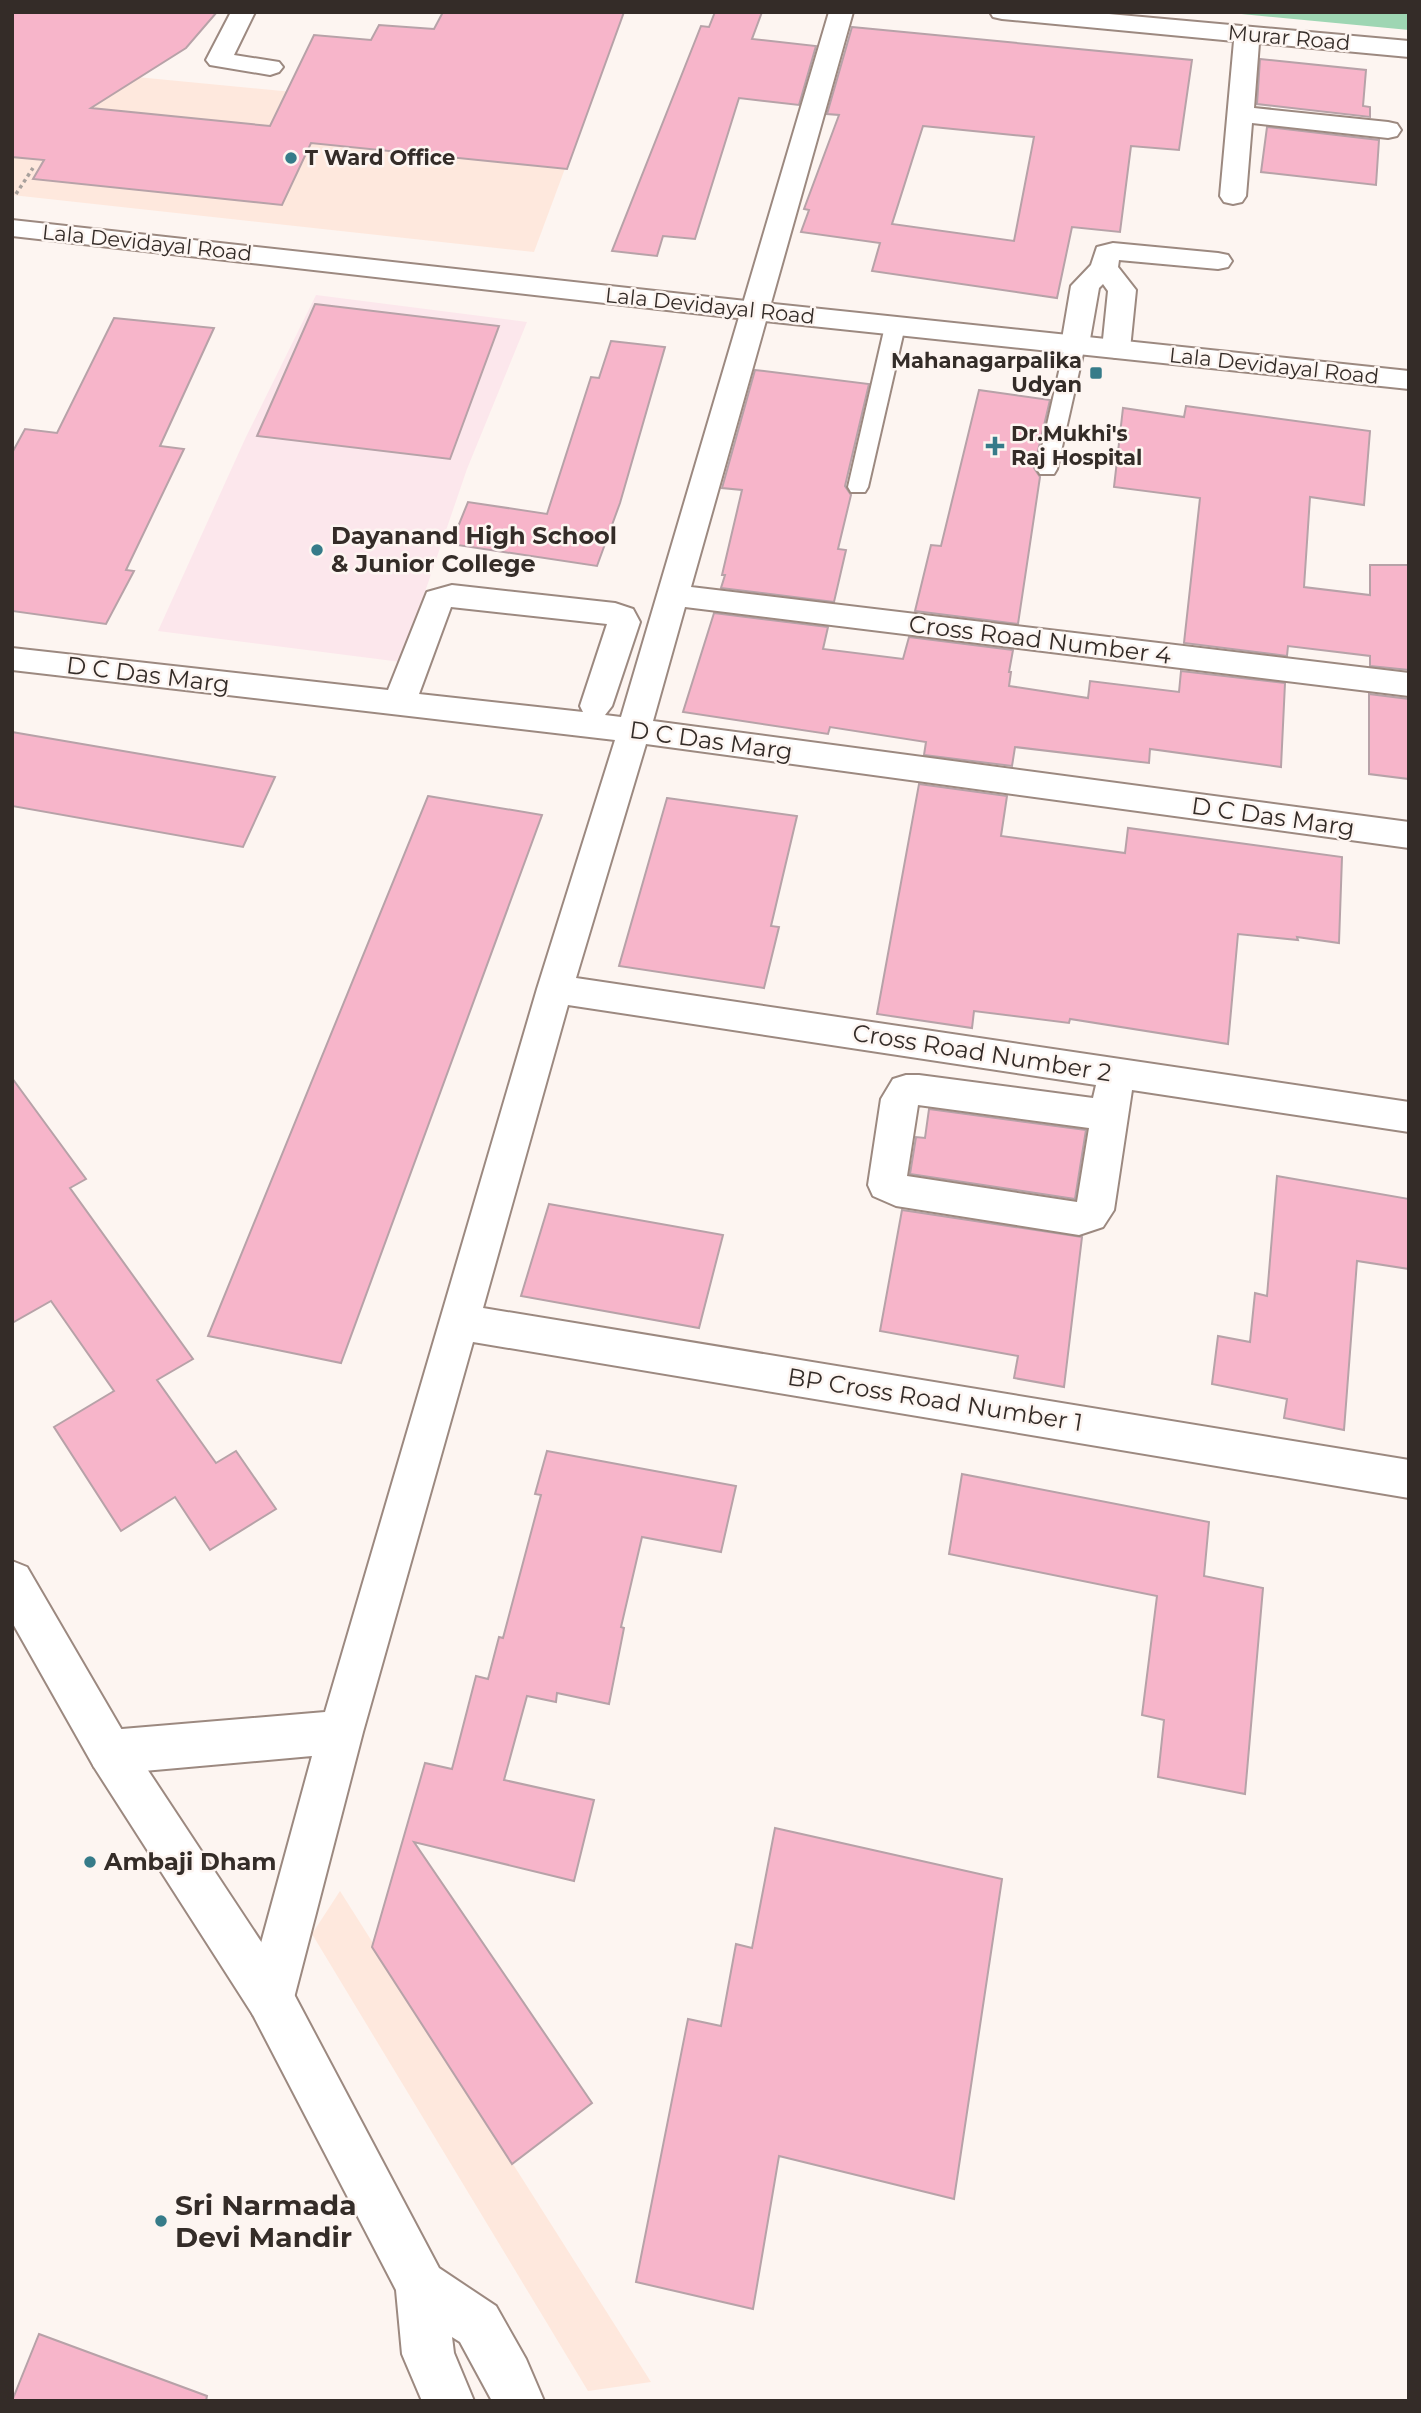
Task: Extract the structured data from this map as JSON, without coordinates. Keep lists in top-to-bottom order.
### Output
{
  "streets": {
    "street": [
      "Murar Road",
      "Lala Devidayal Road",
      "Cross Road Number 4",
      "D C Das Marg",
      "Cross Road Number 2",
      "BP Cross Road Number 1"
    ]
  },
  "places": {
    "other": [
      "T Ward Office",
      "Dayanand High School & Junior College",
      "Ambaji Dham",
      "Sri Narmada Devi Mandir"
    ],
    "transit": ["Mahanagarpalika Udyan"],
    "health": ["Dr.Mukhi's Raj Hospital"]
  }
}
